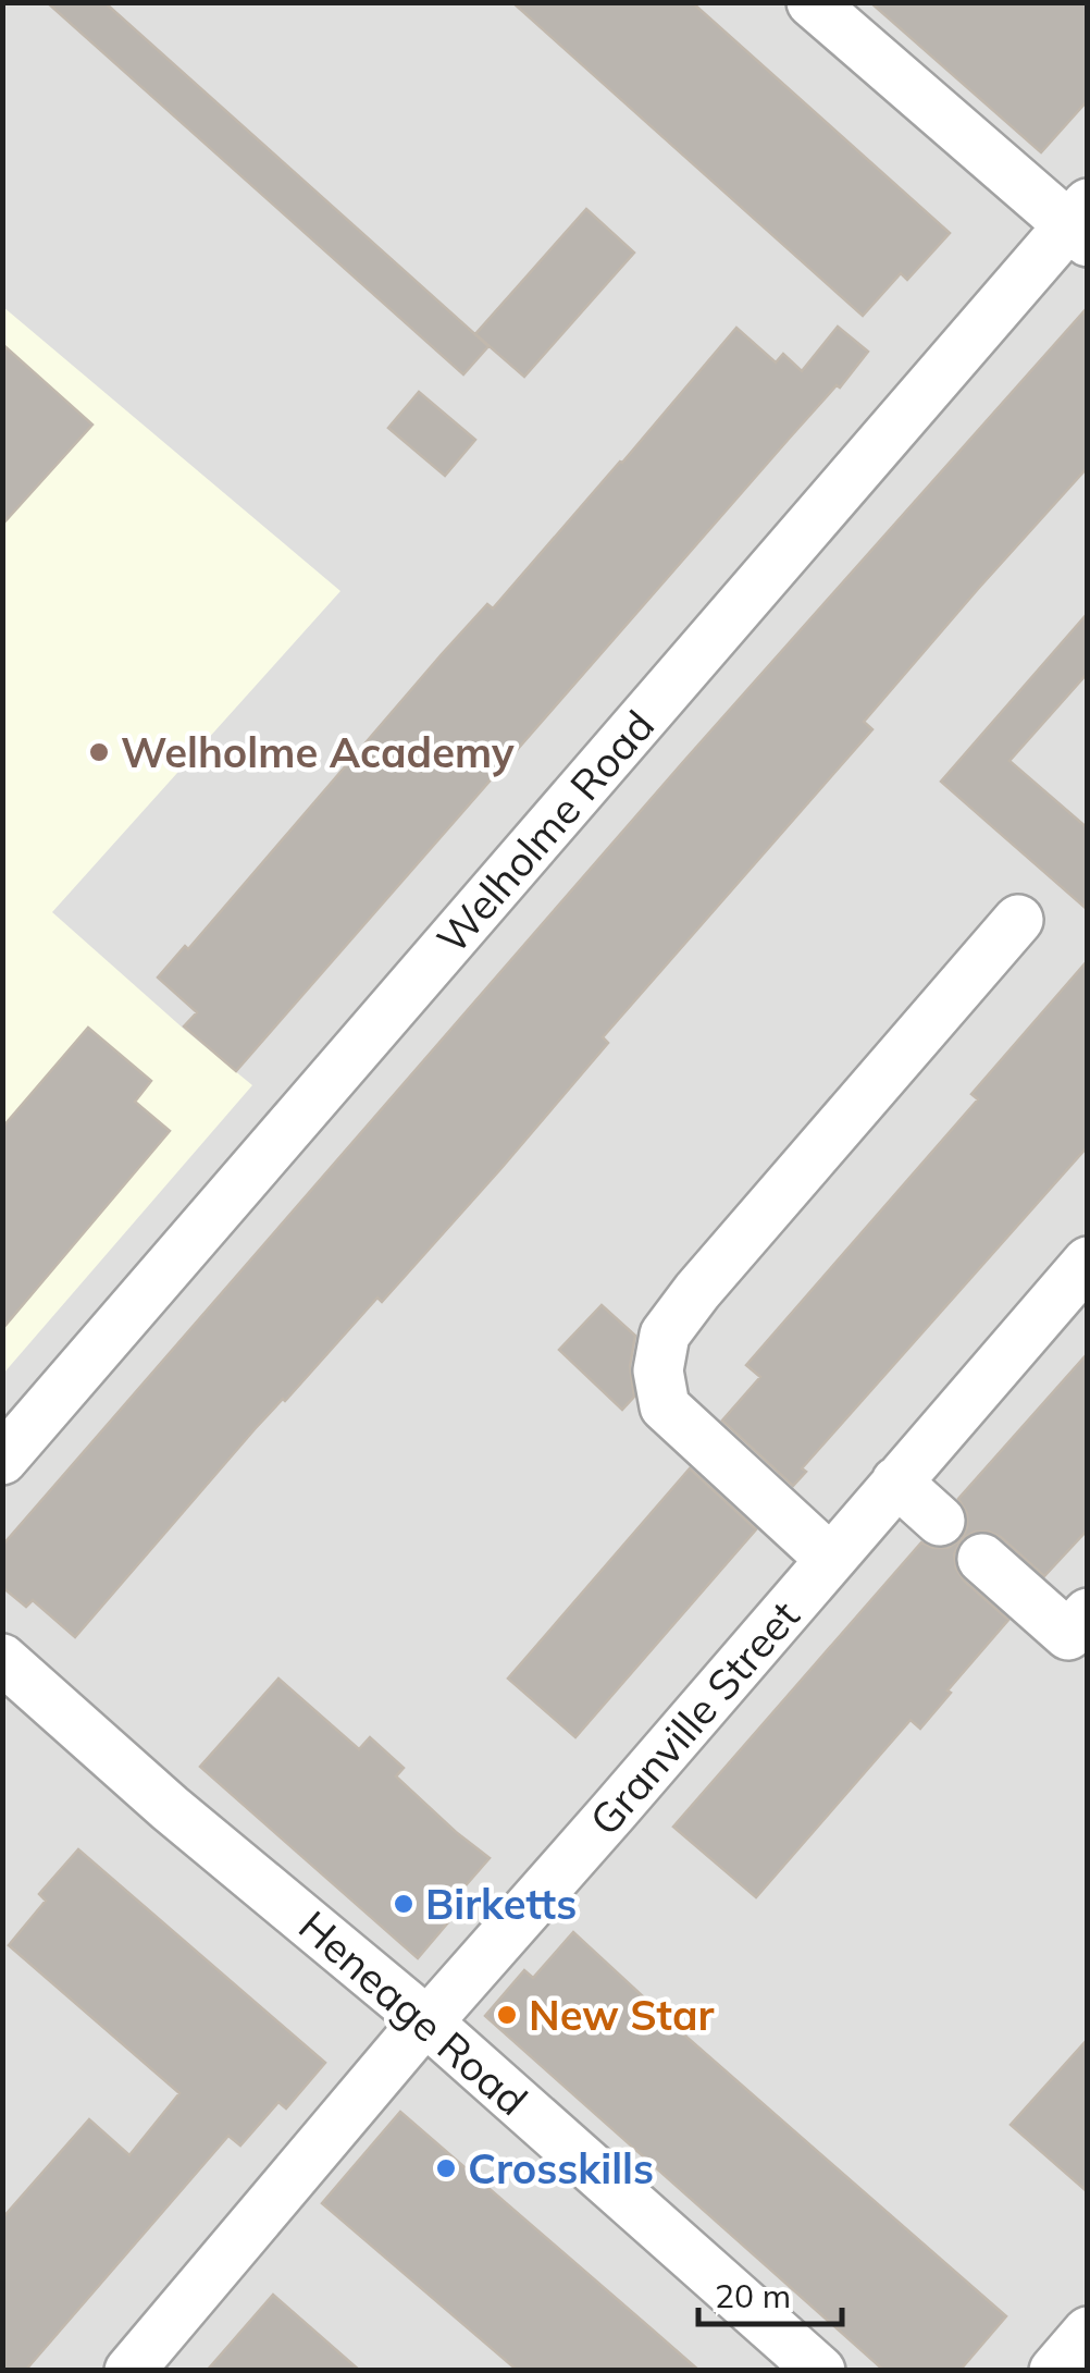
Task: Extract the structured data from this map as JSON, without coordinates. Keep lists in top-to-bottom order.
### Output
{
  "streets": {
    "street": ["Welholme Road", "Granville Street", "Heneage Road"]
  },
  "crossings": [
    ["Granville Street", "Heneage Road"]
  ],
  "places": [
    "Welholme Academy",
    "Birketts",
    "New Star",
    "Crosskills"
  ],
  "scale_bar": "20 m"
}
